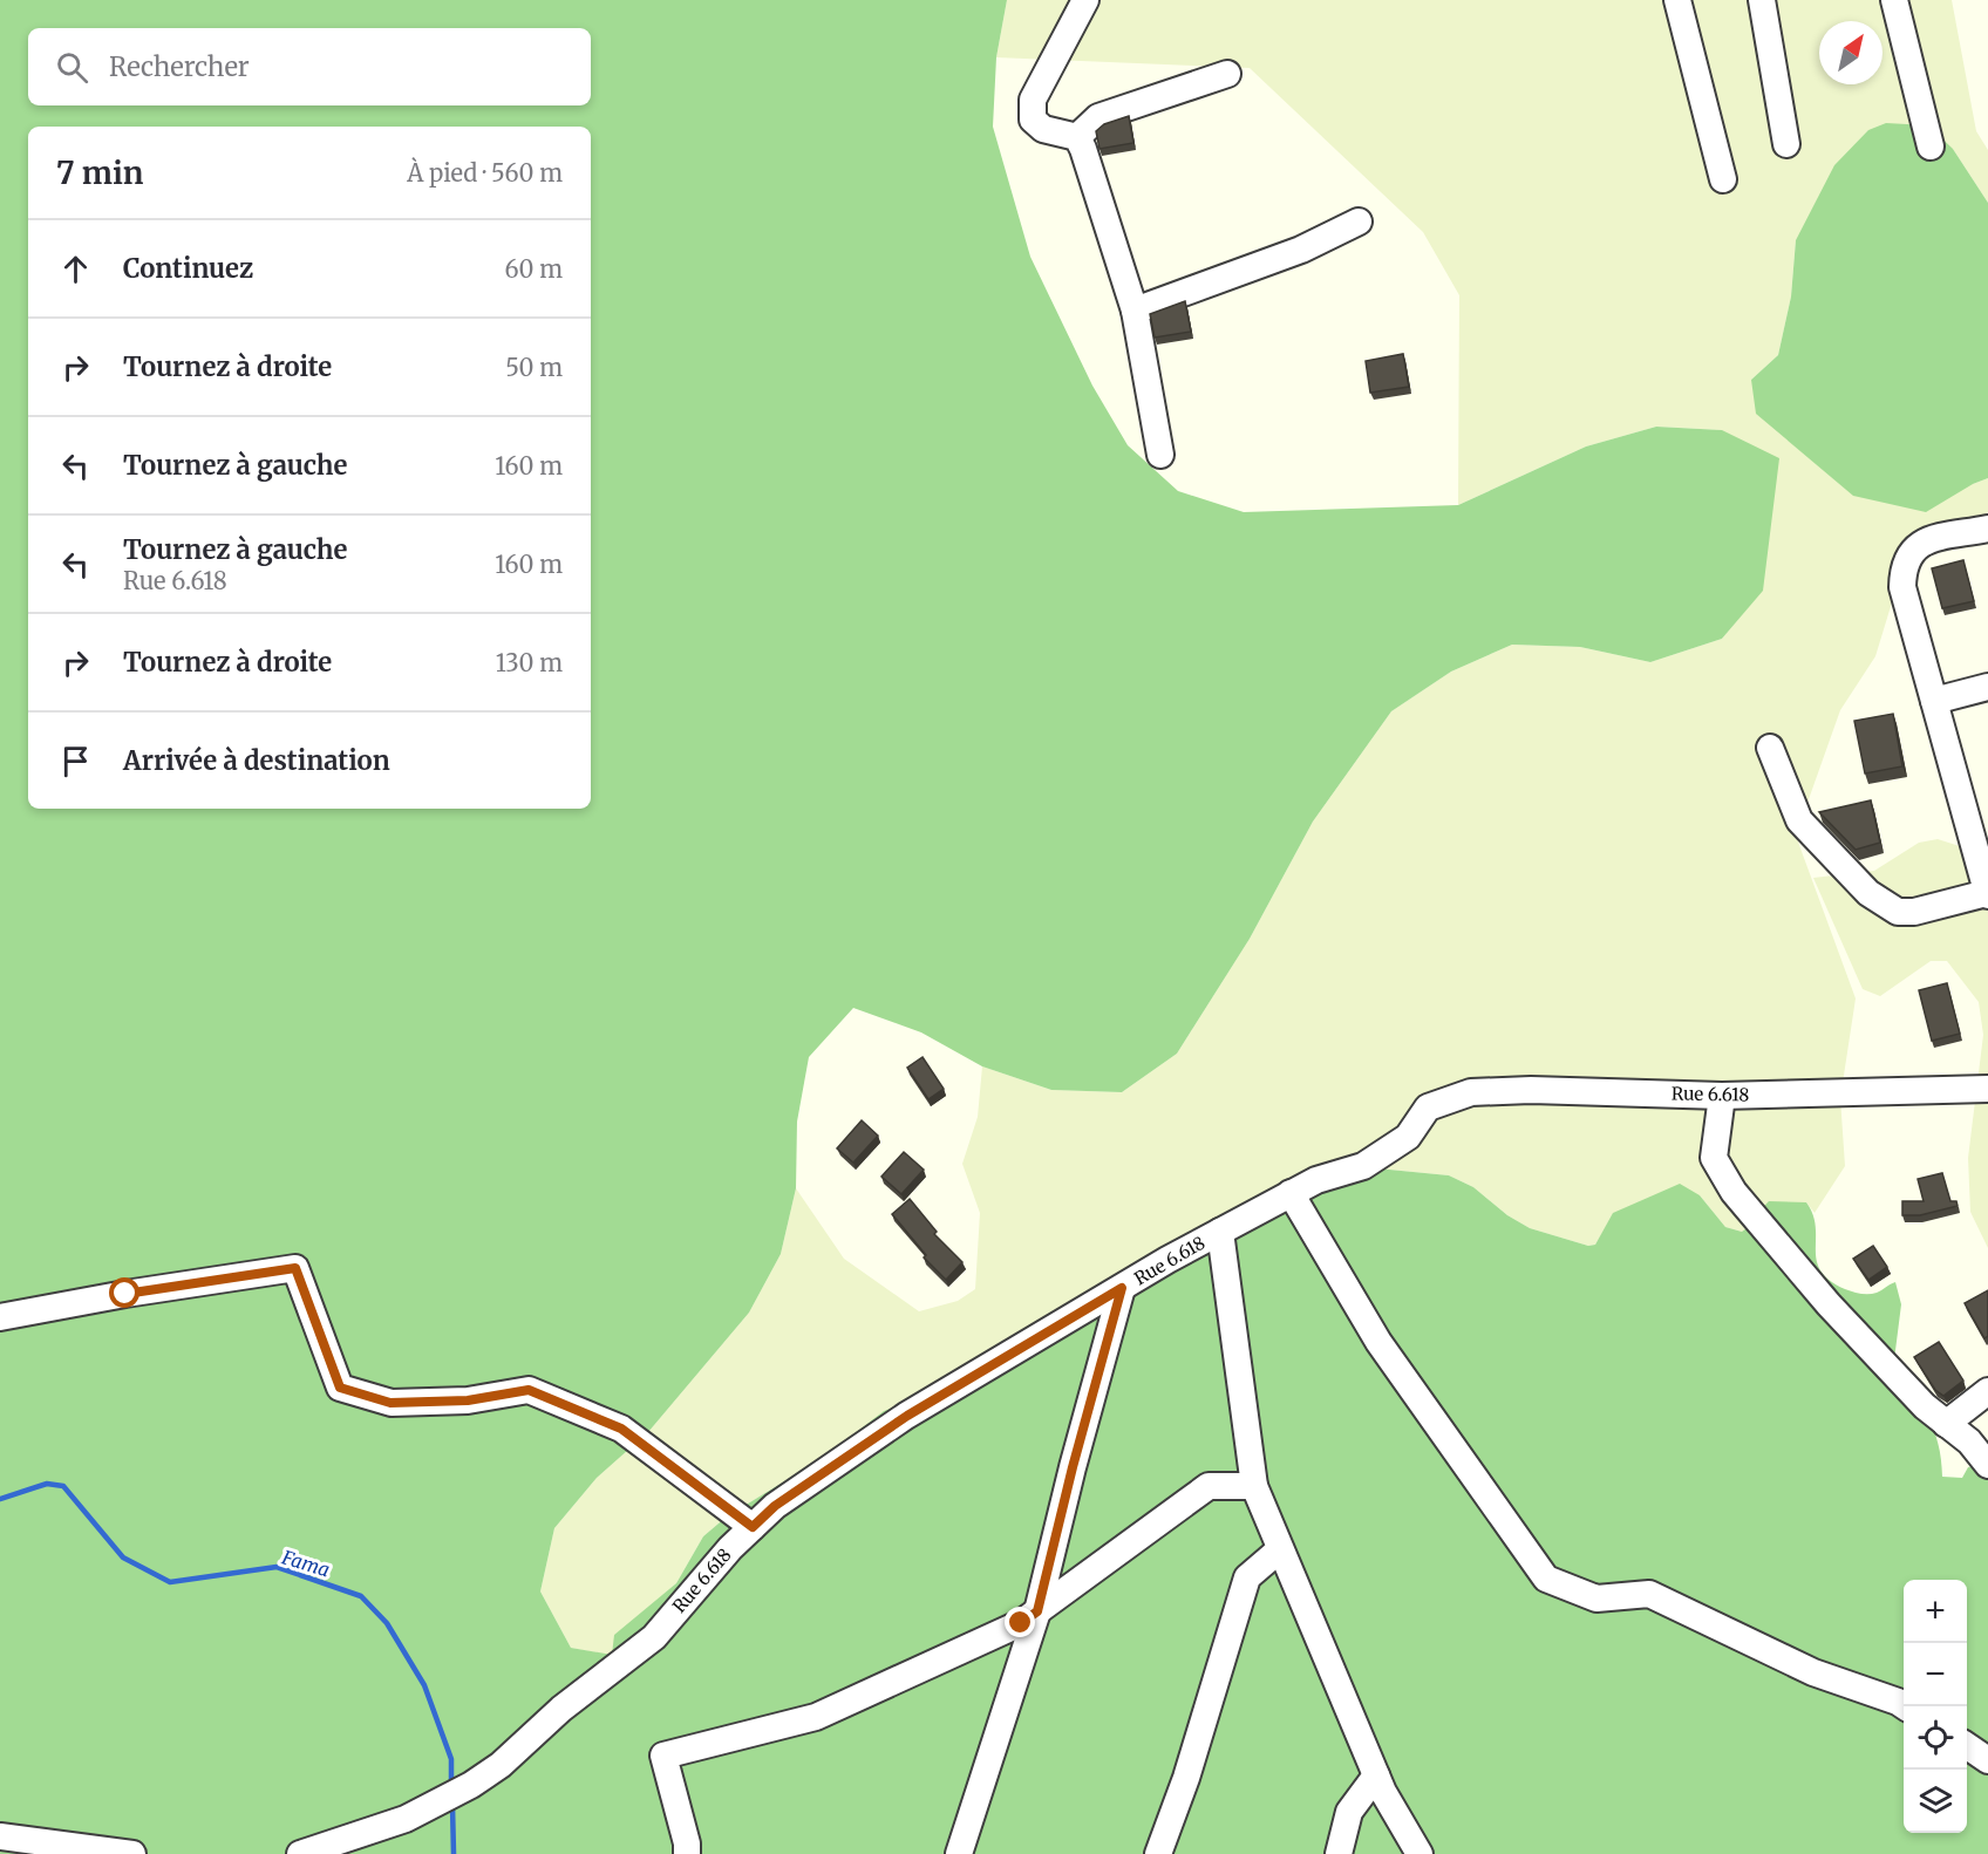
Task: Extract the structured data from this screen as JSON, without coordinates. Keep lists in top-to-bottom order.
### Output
{
  "streets": {
    "street": ["Rue 6.618"]
  },
  "water": ["Fama"],
  "north": "top right",
  "page": {
    "search": "Rechercher",
    "heading": ["7 min", "À pied · 560 m"],
    "list": [
      ["Continuez", "60 m"],
      ["Tournez à droite", "50 m"],
      ["Tournez à gauche", "160 m"],
      ["Tournez à gauche", "Rue 6.618", "160 m"],
      ["Tournez à droite", "130 m"],
      "Arrivée à destination"
    ],
    "map_buttons": ["+", "−"]
  }
}
